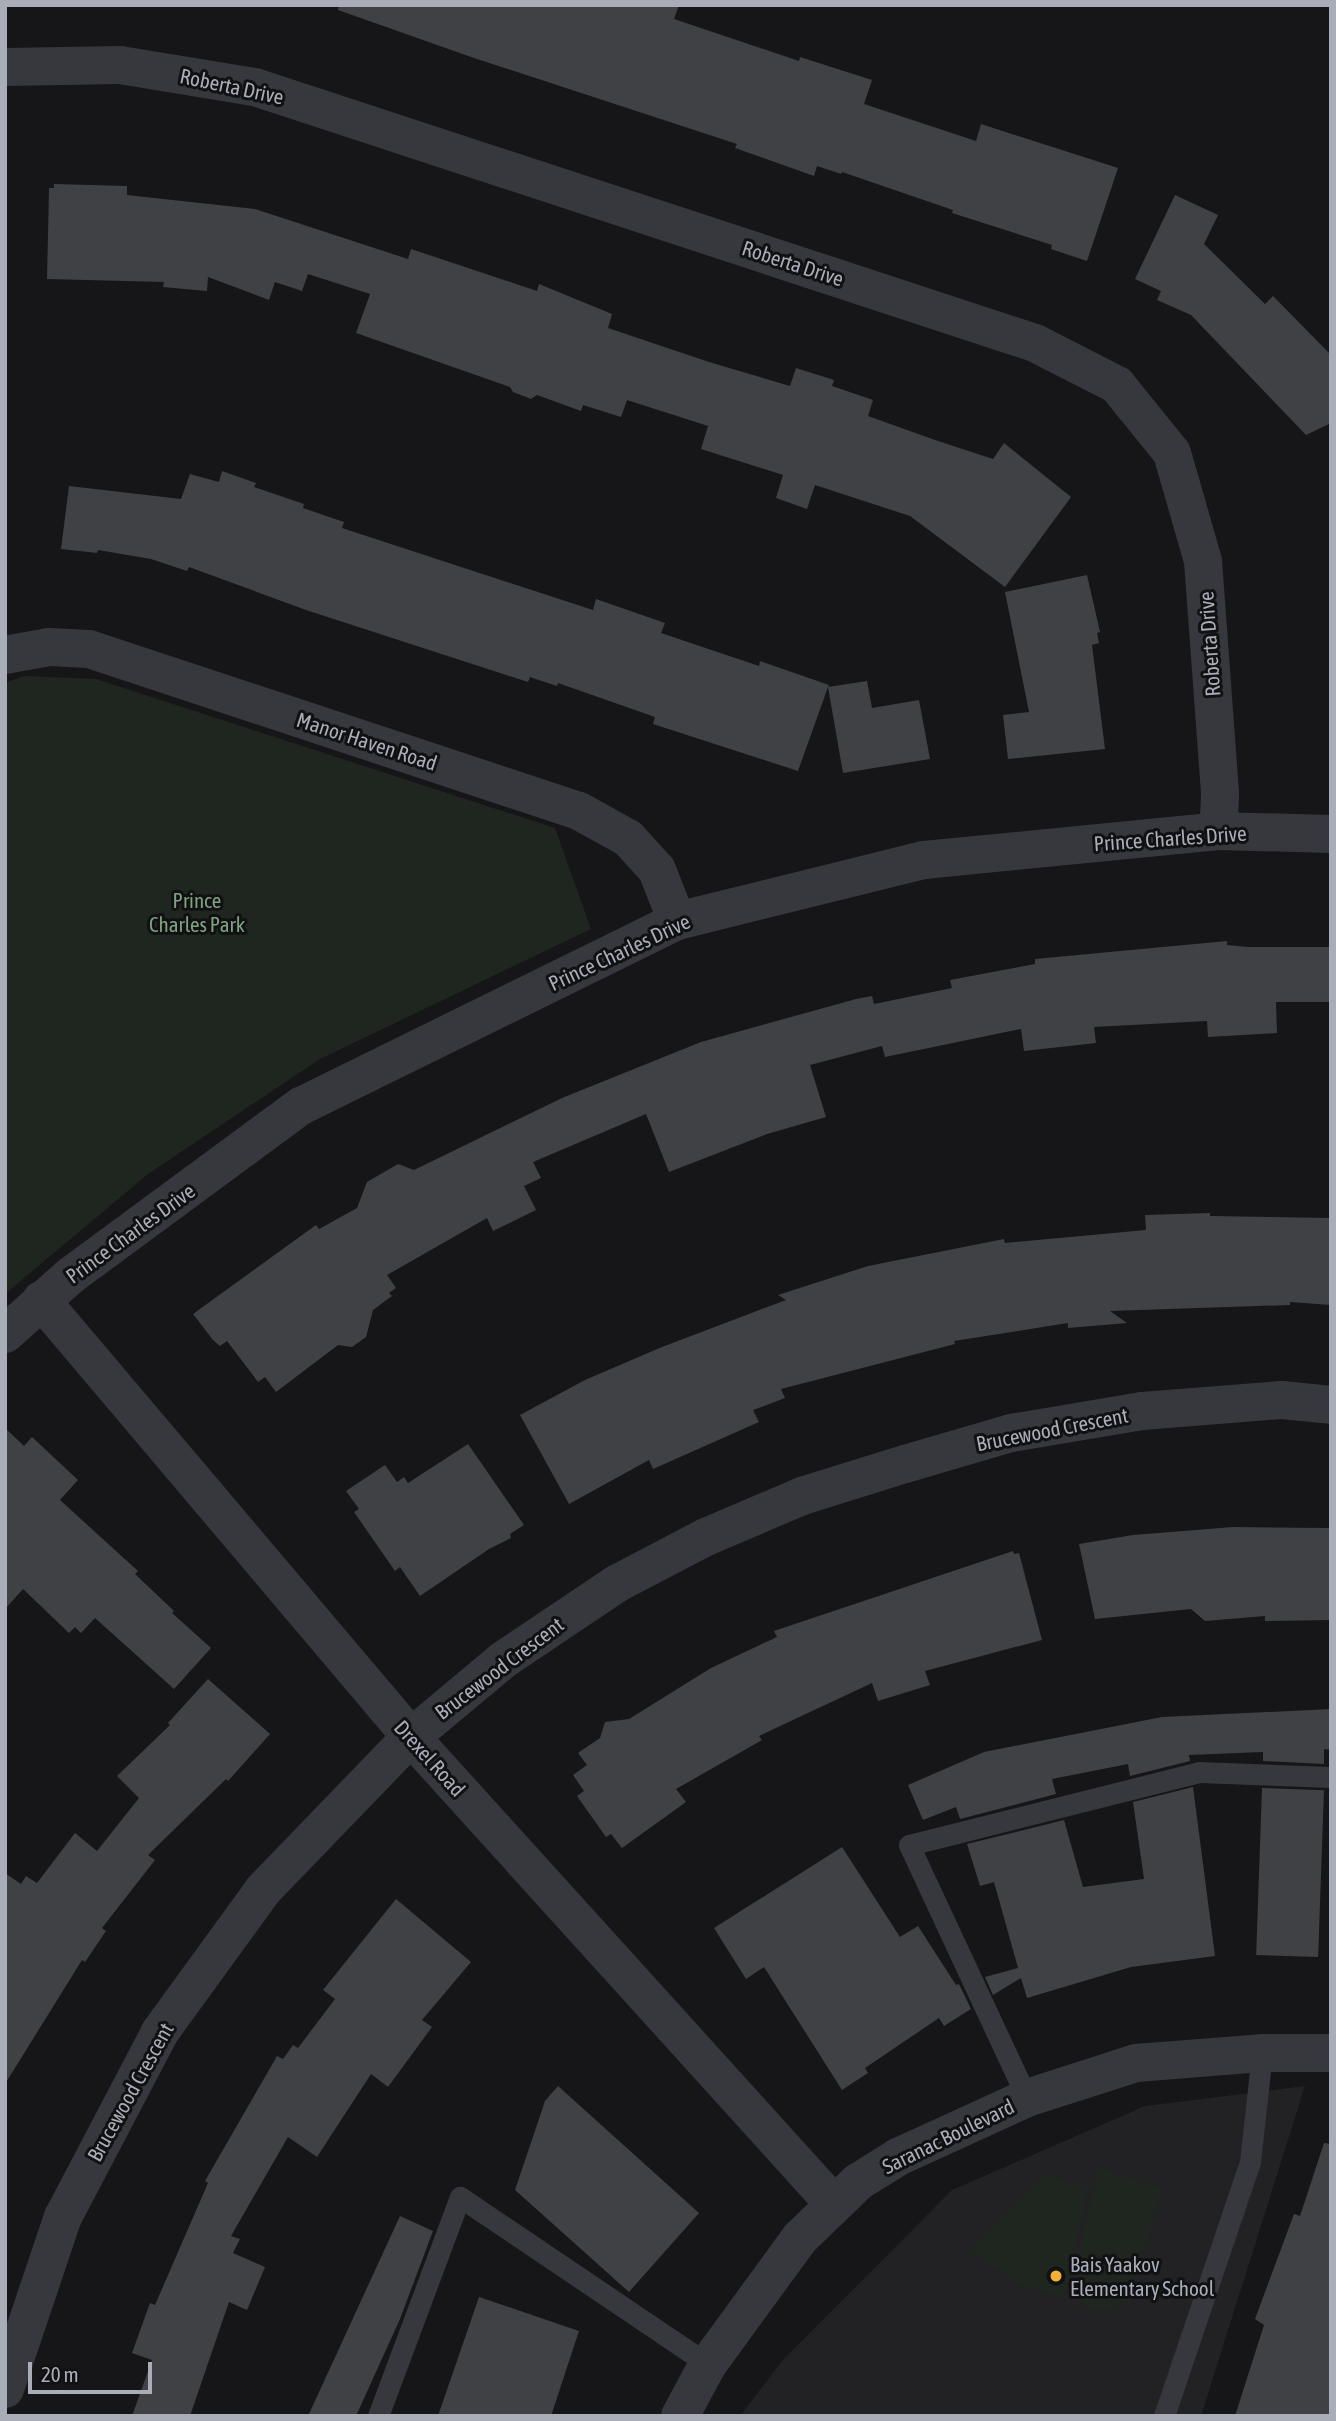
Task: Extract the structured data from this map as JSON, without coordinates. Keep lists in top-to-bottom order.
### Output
{
  "streets": {
    "street": [
      "Roberta Drive",
      "Manor Haven Road",
      "Prince Charles Drive",
      "Brucewood Crescent",
      "Drexel Road",
      "Saranac Boulevard"
    ]
  },
  "crossings": [
    ["Roberta Drive", "Prince Charles Drive"],
    ["Manor Haven Road", "Prince Charles Drive"],
    ["Prince Charles Drive", "Drexel Road"],
    ["Brucewood Crescent", "Drexel Road"],
    ["Drexel Road", "Saranac Boulevard"]
  ],
  "parks": ["Prince Charles Park"],
  "places": ["Bais Yaakov Elementary School"],
  "scale_bar": "20 m"
}
